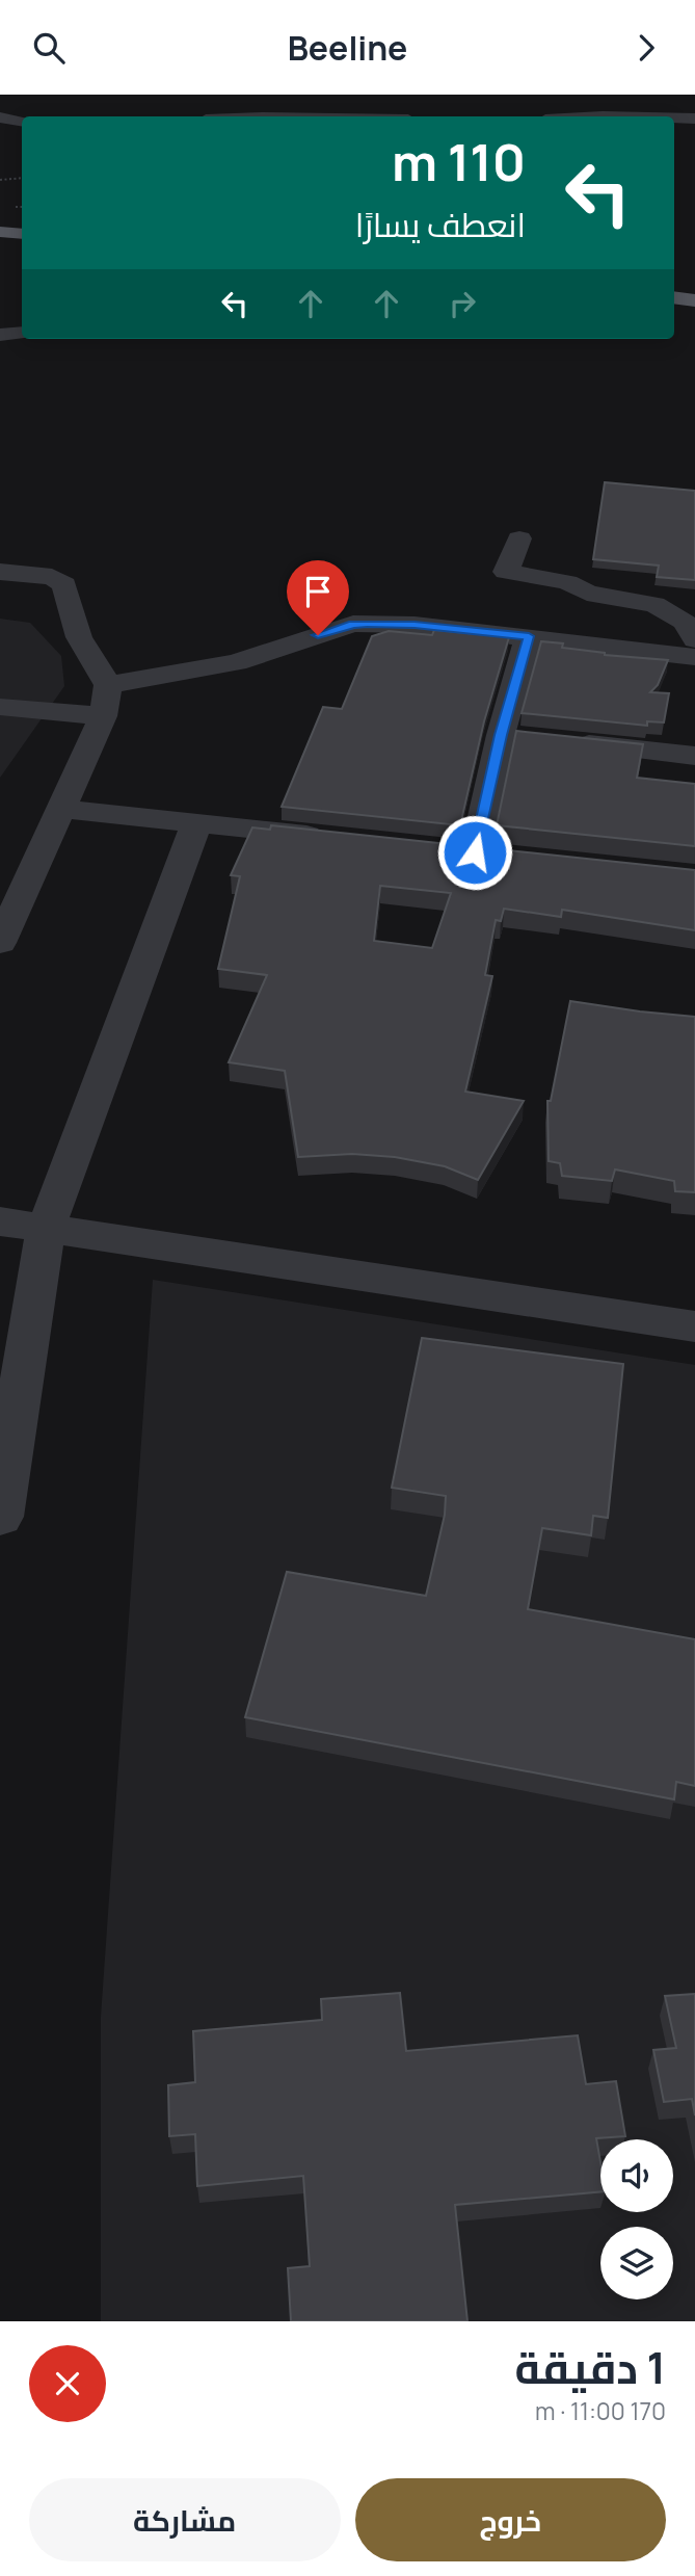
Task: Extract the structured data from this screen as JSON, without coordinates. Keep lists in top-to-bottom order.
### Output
{
  "page": {
    "header": "Beeline",
    "turn": ["110 m", "انعطف يسارًا"],
    "heading": ["1 دقيقة", "170 m · 11:00"],
    "buttons": ["خروج", "مشاركة"]
  }
}
